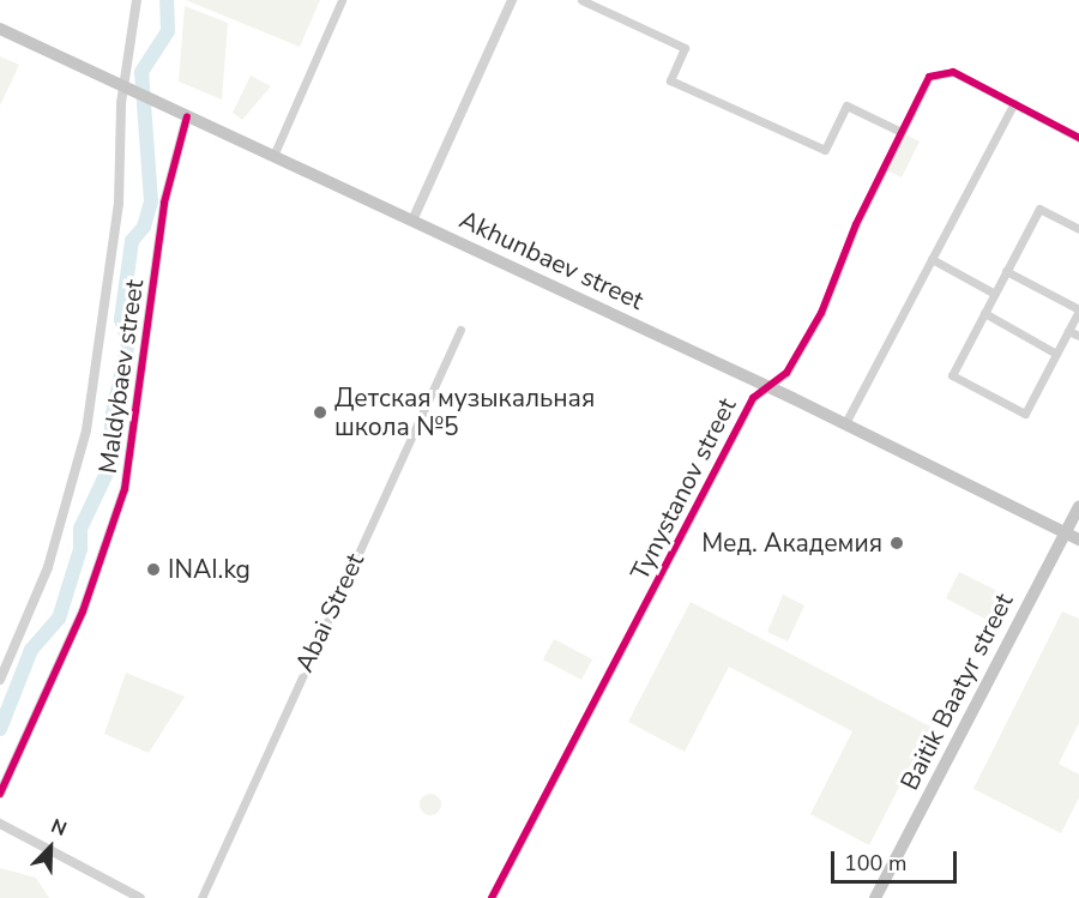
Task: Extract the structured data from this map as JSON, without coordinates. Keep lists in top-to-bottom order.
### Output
{
  "streets": {
    "main road": ["Akhunbaev street", "Baitik Baatyr street"],
    "street": ["Maldybaev street", "Tynystanov street", "Abai Street"]
  },
  "crossings": [
    ["Akhunbaev street", "Maldybaev street"],
    ["Akhunbaev street", "Tynystanov street"],
    ["Akhunbaev street", "Baitik Baatyr street"]
  ],
  "places": ["Детская музыкальная школа №5", "Мед. Академия", "INAI.kg"],
  "scale_bar": "100 m",
  "north": "top right"
}
